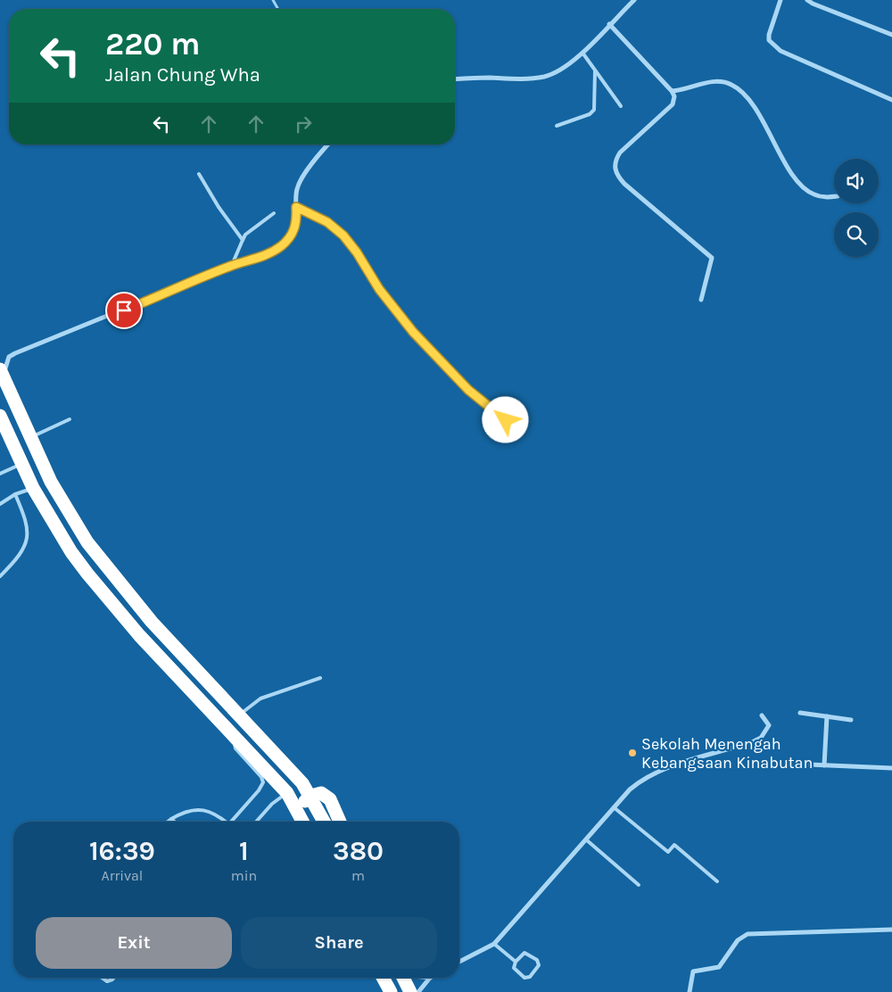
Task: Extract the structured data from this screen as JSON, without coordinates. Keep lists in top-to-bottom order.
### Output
{
  "places": ["Sekolah Menengah Kebangsaan Kinabutan"],
  "page": {
    "turn": ["220 m", "Jalan Chung Wha"],
    "eta": [
      "16:39",
      "Arrival",
      "1",
      "min",
      "380",
      "m"
    ],
    "buttons": ["Exit", "Share"]
  }
}
